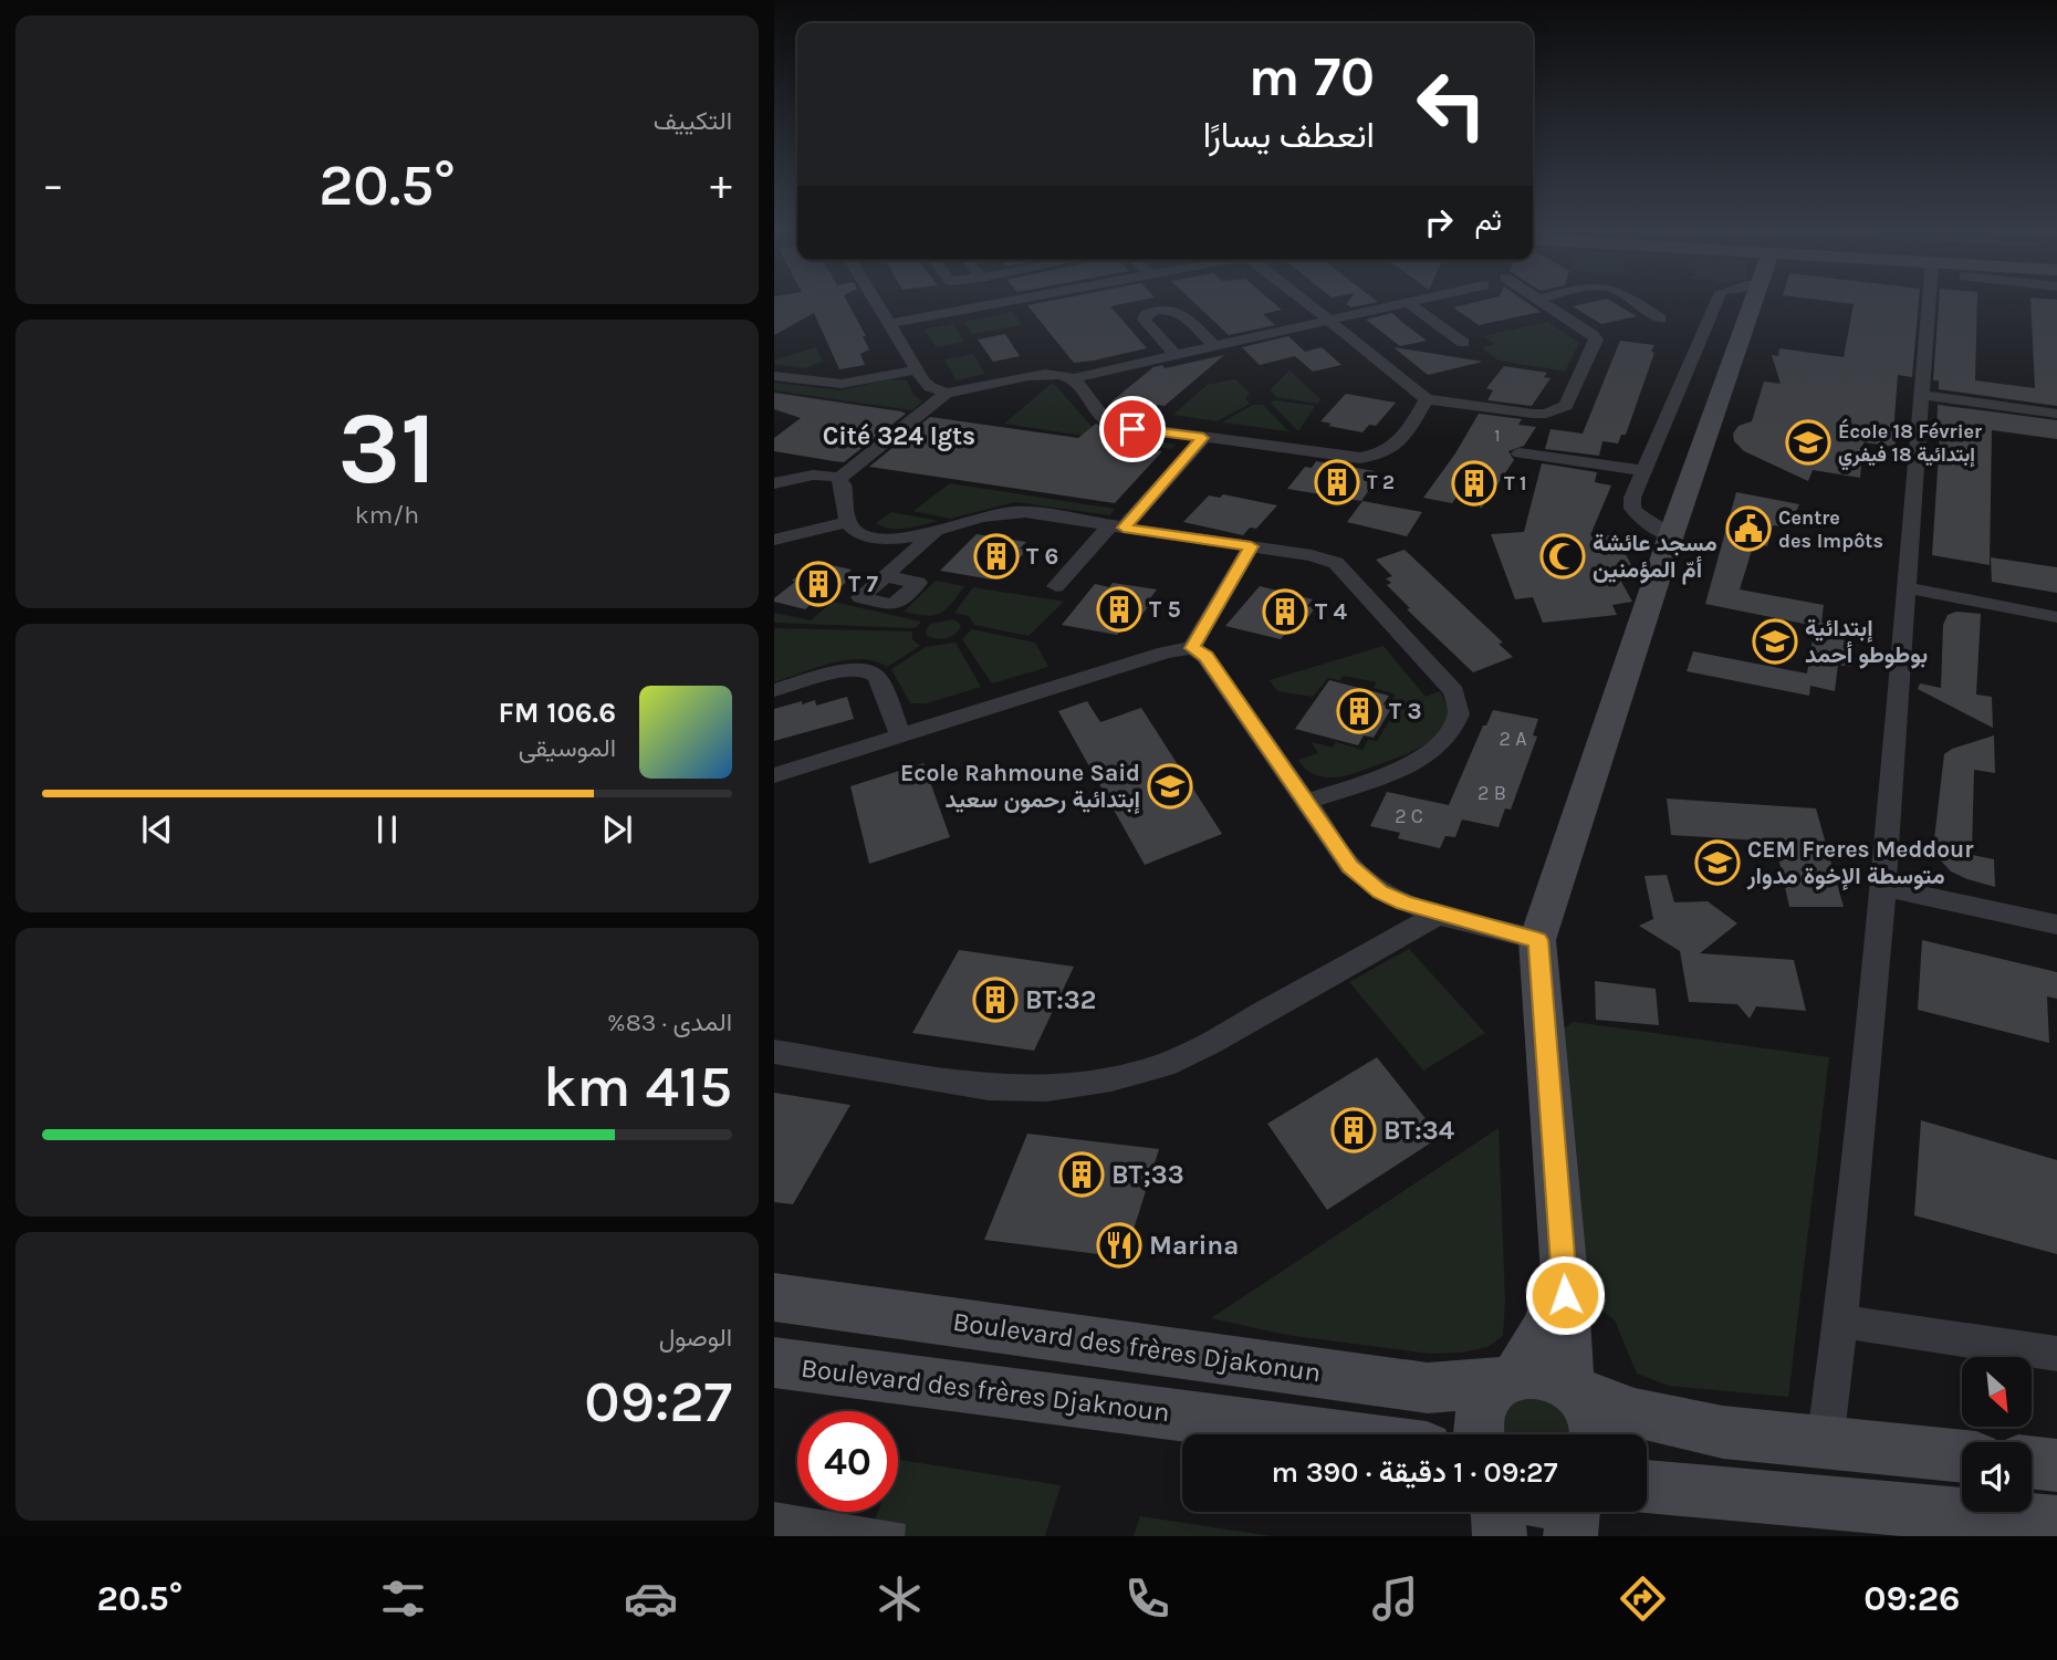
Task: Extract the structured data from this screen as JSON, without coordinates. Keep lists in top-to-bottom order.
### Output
{
  "streets": {
    "street": ["Boulevard des frères Djakonun", "Boulevard des frères Djaknoun"]
  },
  "districts": ["Cité 324 lgts"],
  "places": {
    "school or university": [
      "École 18 Février إبتدائية 18 فيفري",
      "إبتدائية بوطوطو أحمد",
      "Ecole Rahmoune Said إبتدائية رحمون سعيد",
      "CEM Freres Meddour متوسطة الإخوة مدوار"
    ],
    "building": [
      "T 2",
      "T 1",
      "T 6",
      "T 7",
      "T 5",
      "T 4",
      "T 3",
      "BT:32",
      "BT:34",
      "BT;33"
    ],
    "public building": ["Centre des Impôts"],
    "mosque": ["مسجد عائشة أمّ المؤمنين"],
    "restaurant": ["Marina"]
  },
  "house_numbers": [
    "1",
    "2 A",
    "2 B",
    "2 C"
  ],
  "north": "bottom right",
  "page": {
    "tile": [
      "التكييف",
      ["31", "km/h"],
      ["المدى · 83%", "415 km"],
      ["الوصول", "09:27"]
    ],
    "turn": ["70 m", "انعطف يسارًا"],
    "heat": ["−", "20.5°", "+"],
    "then": "ثم",
    "song": ["106.6 FM", "الموسيقى"],
    "limit": "40",
    "trip": "09:27 · 1 دقيقة · 390 m",
    "tabs": ["09:26", "20.5°"]
  }
}
